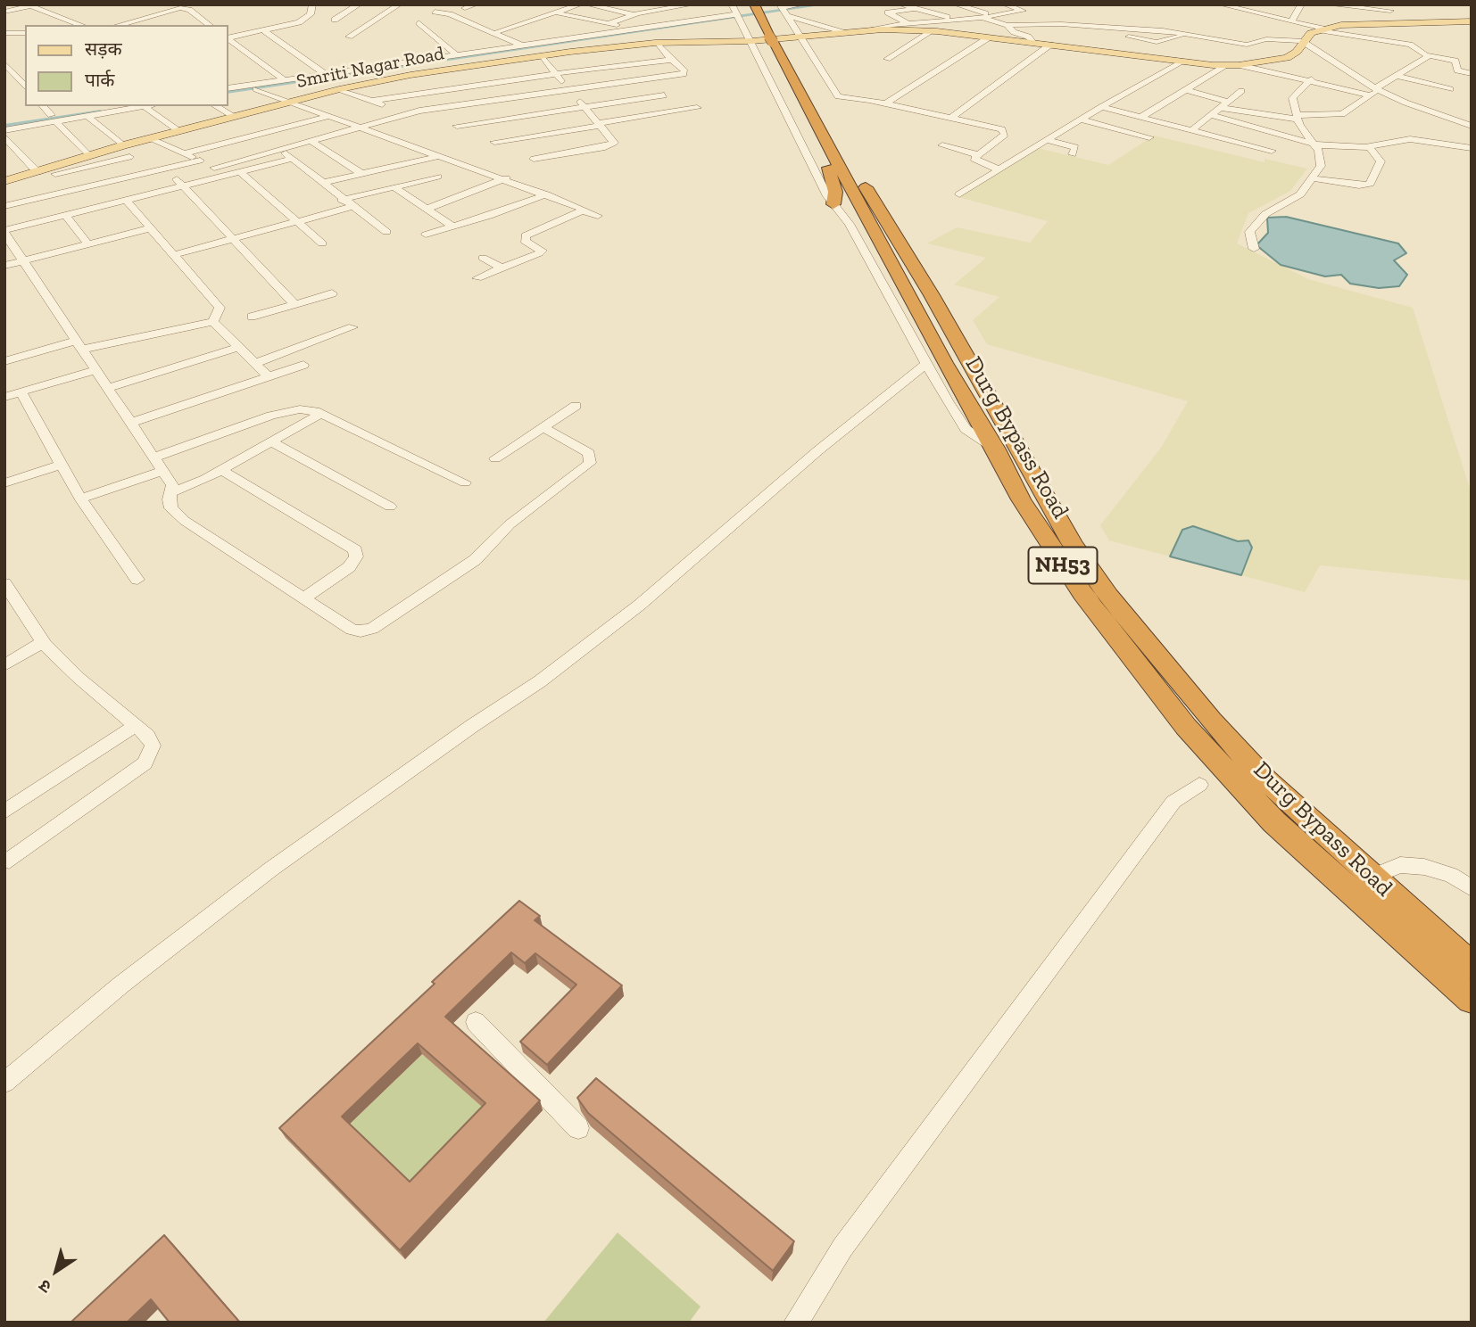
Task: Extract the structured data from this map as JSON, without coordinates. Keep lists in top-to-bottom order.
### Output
{
  "streets": {
    "highway": ["Durg Bypass Road", "NH53"],
    "main road": ["Smriti Nagar Road"]
  },
  "crossings": [
    ["Smriti Nagar Road", "Durg Bypass Road"]
  ],
  "legend": ["सड़क", "पार्क"],
  "north": "bottom left"
}
